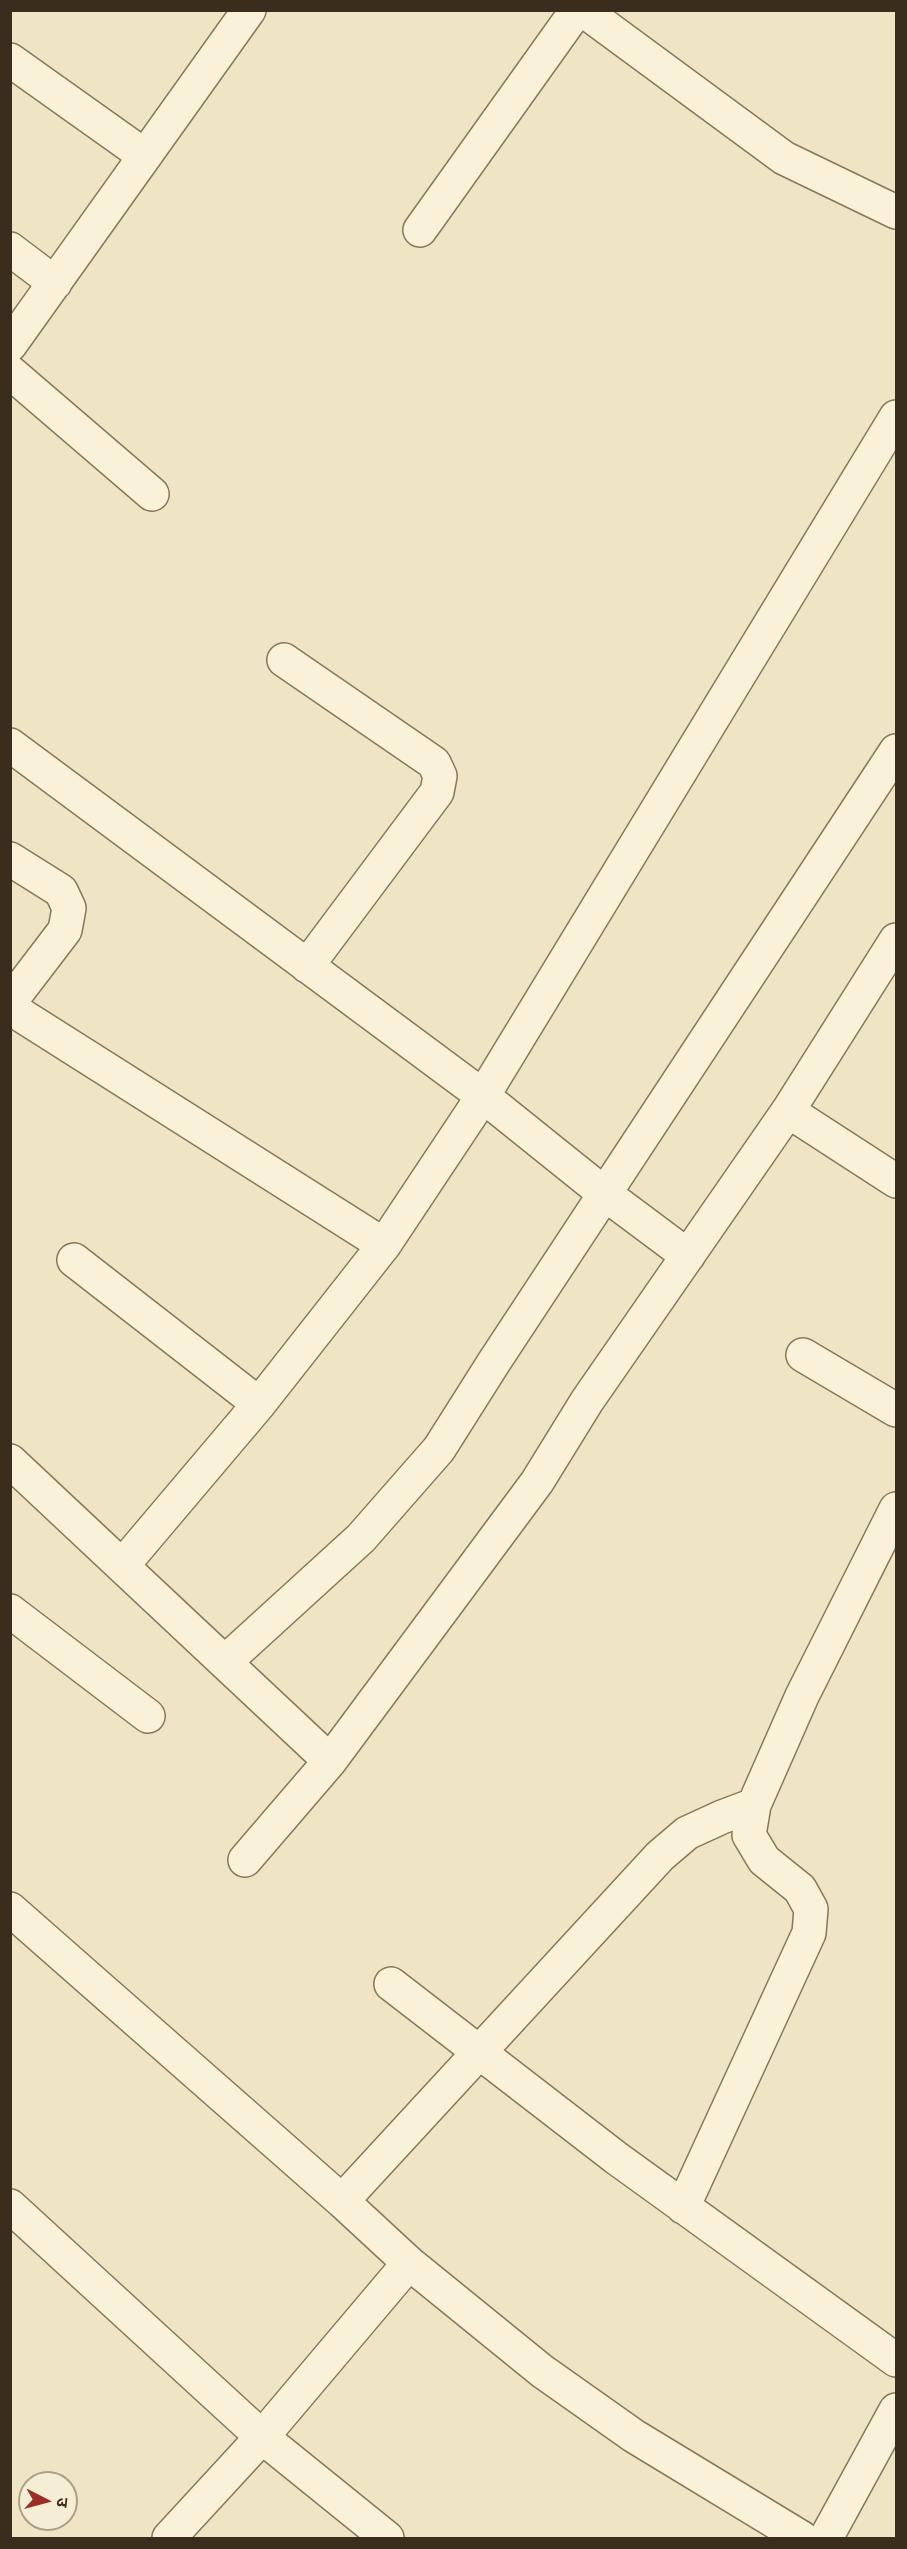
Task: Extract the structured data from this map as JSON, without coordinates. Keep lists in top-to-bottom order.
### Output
{
  "north": "right"
}
